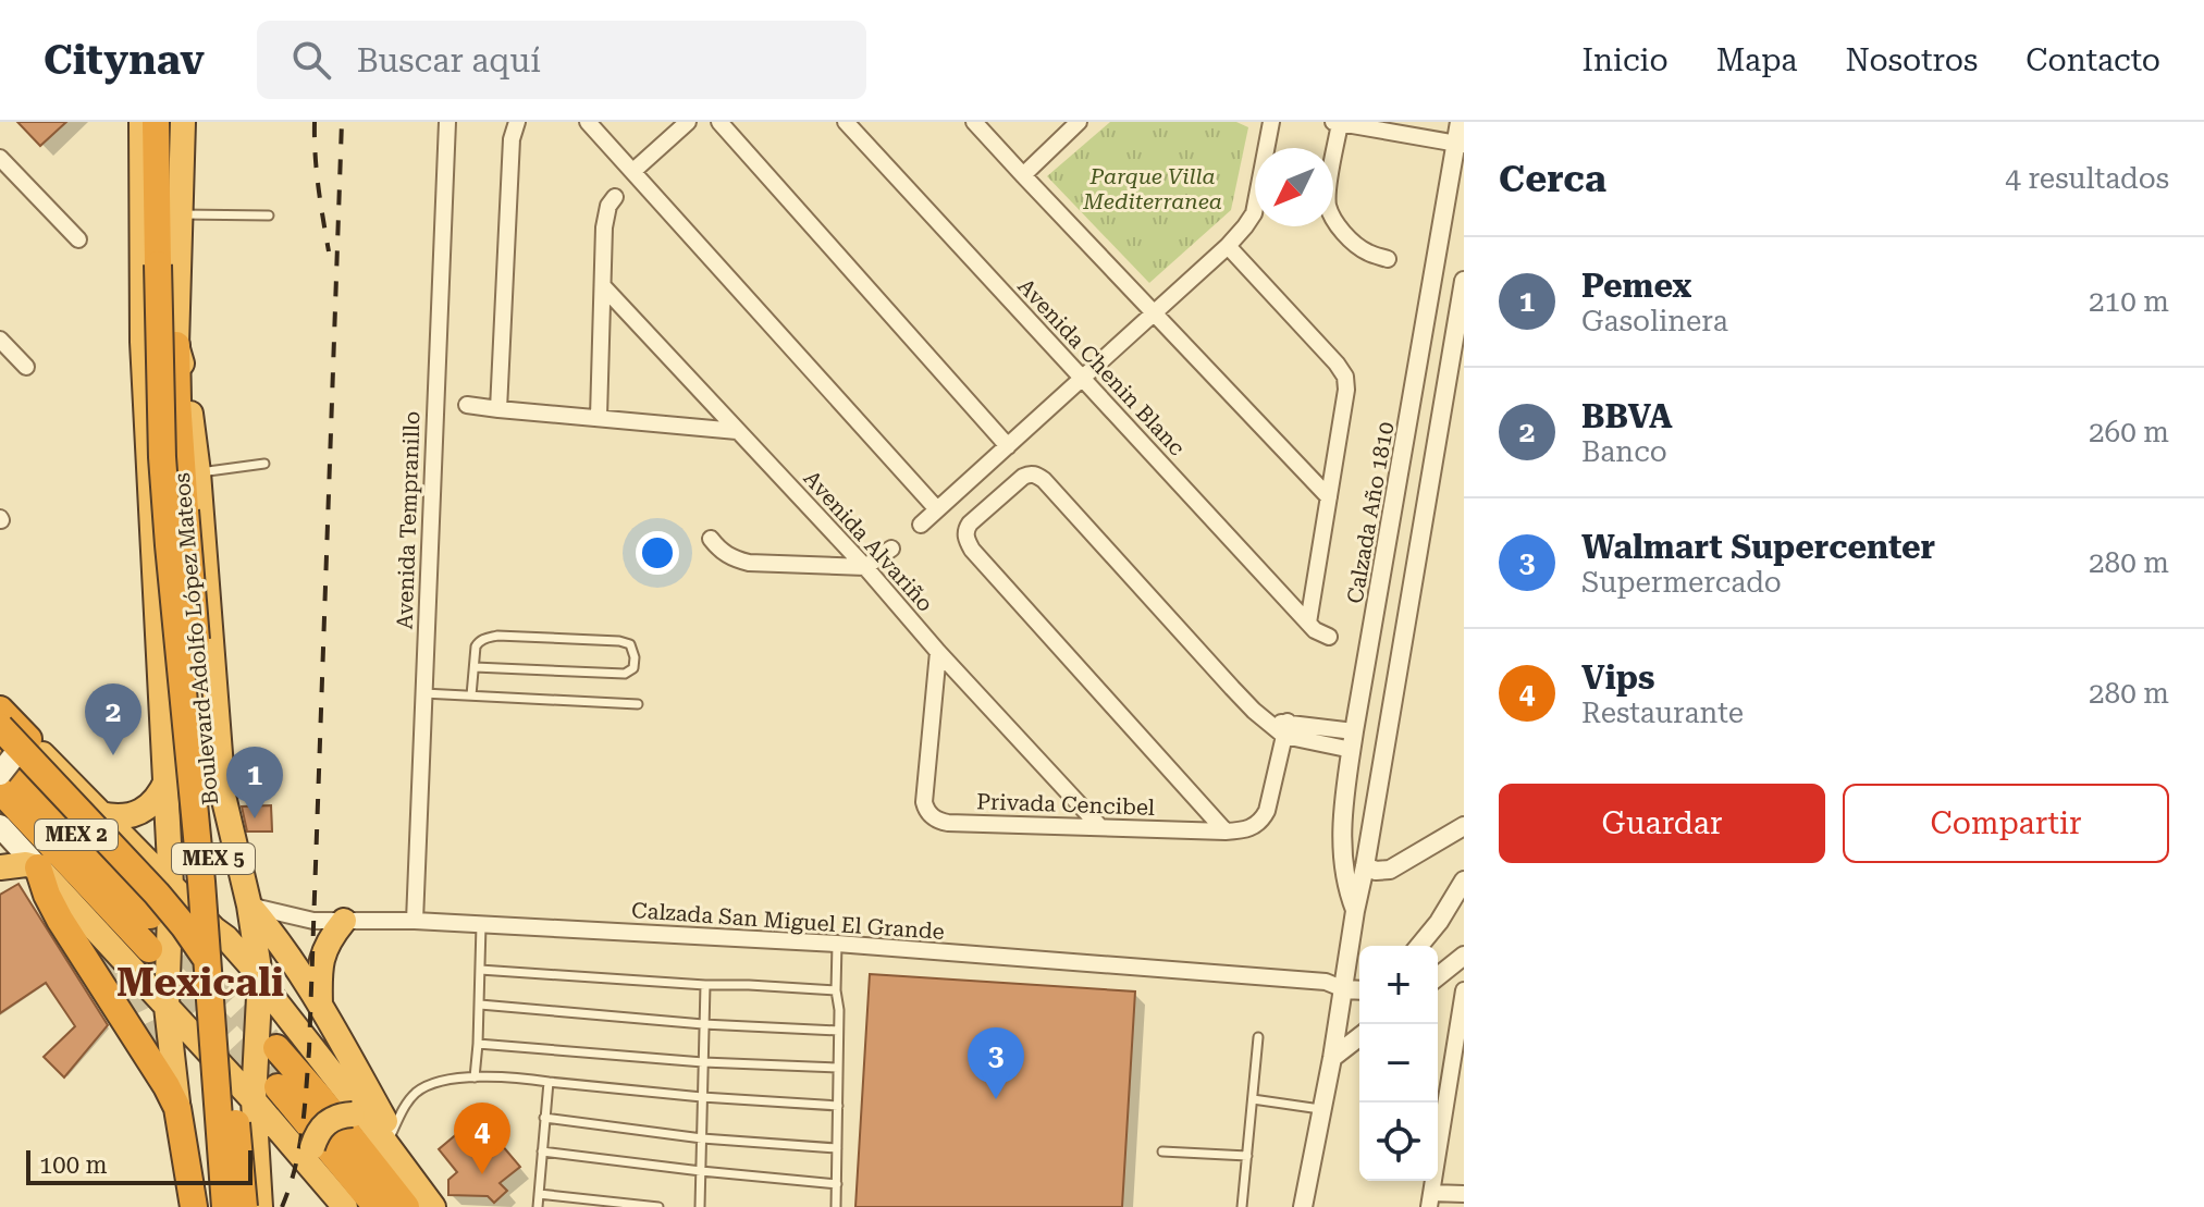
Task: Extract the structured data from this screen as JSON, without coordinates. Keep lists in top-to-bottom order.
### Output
{
  "streets": {
    "highway": ["Boulevard Adolfo López Mateos", "MEX 2", "MEX 5"],
    "street": [
      "Avenida Chenin Blanc",
      "Calzada Año 1810",
      "Avenida Tempranillo",
      "Avenida Alvariño",
      "Privada Cencibel",
      "Calzada San Miguel El Grande"
    ]
  },
  "crossings": [
    ["Calzada Año 1810", "Calzada San Miguel El Grande"],
    ["Avenida Tempranillo", "Calzada San Miguel El Grande"],
    ["Avenida Alvariño", "Privada Cencibel"]
  ],
  "districts": ["Mexicali"],
  "parks": ["Parque Villa Mediterranea"],
  "scale_bar": "100 m",
  "north": "bottom left",
  "page": {
    "header": "Citynav",
    "search": "Buscar aquí",
    "nav": [
      "Inicio",
      "Mapa",
      "Nosotros",
      "Contacto"
    ],
    "heading": ["Cerca", "4 resultados"],
    "list": [
      {
        "mark": "1",
        "name": "Pemex",
        "note": "Gasolinera",
        "value": "210 m"
      },
      {
        "mark": "2",
        "name": "BBVA",
        "note": "Banco",
        "value": "260 m"
      },
      {
        "mark": "3",
        "name": "Walmart Supercenter",
        "note": "Supermercado",
        "value": "280 m"
      },
      {
        "mark": "4",
        "name": "Vips",
        "note": "Restaurante",
        "value": "280 m"
      }
    ],
    "pins": [
      "2",
      "1",
      "3",
      "4"
    ],
    "buttons": ["Guardar", "Compartir"],
    "map_buttons": ["+", "−"],
    "scale": "100 m"
  }
}
